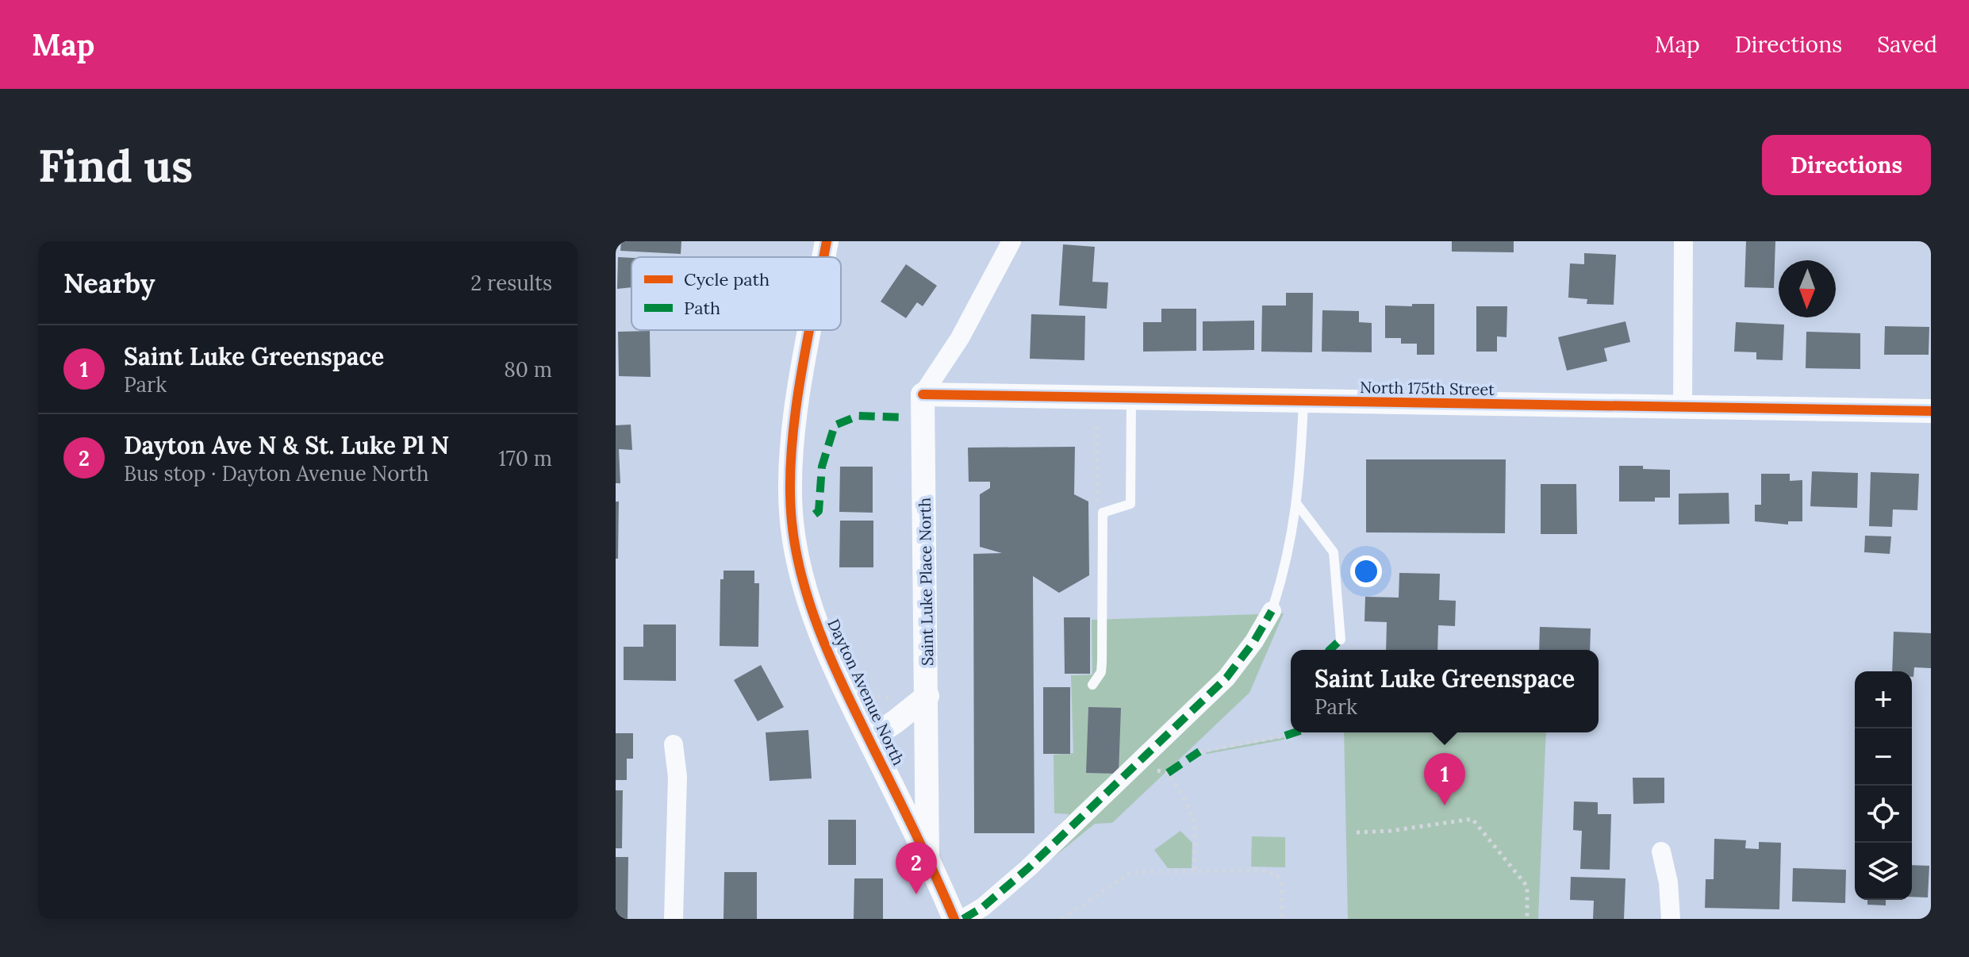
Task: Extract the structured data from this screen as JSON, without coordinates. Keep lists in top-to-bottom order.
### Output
{
  "streets": {
    "street": ["North 175th Street", "Saint Luke Place North", "Dayton Avenue North"]
  },
  "crossings": [
    ["North 175th Street", "Saint Luke Place North"],
    ["Saint Luke Place North", "Dayton Avenue North"]
  ],
  "legend": ["Cycle path", "Path"],
  "north": "bottom",
  "page": {
    "header": "Map",
    "nav": ["Map", "Directions", "Saved"],
    "buttons": "Directions",
    "title": "Find us",
    "heading": ["Nearby", "2 results"],
    "list": [
      {
        "mark": "1",
        "name": "Saint Luke Greenspace",
        "note": "Park",
        "value": "80 m"
      },
      {
        "mark": "2",
        "name": "Dayton Ave N & St. Luke Pl N",
        "note": "Bus stop · Dayton Avenue North",
        "value": "170 m"
      }
    ],
    "popup": ["Saint Luke Greenspace", "Park"],
    "map_buttons": ["+", "−"],
    "pins": ["1", "2"]
  }
}
